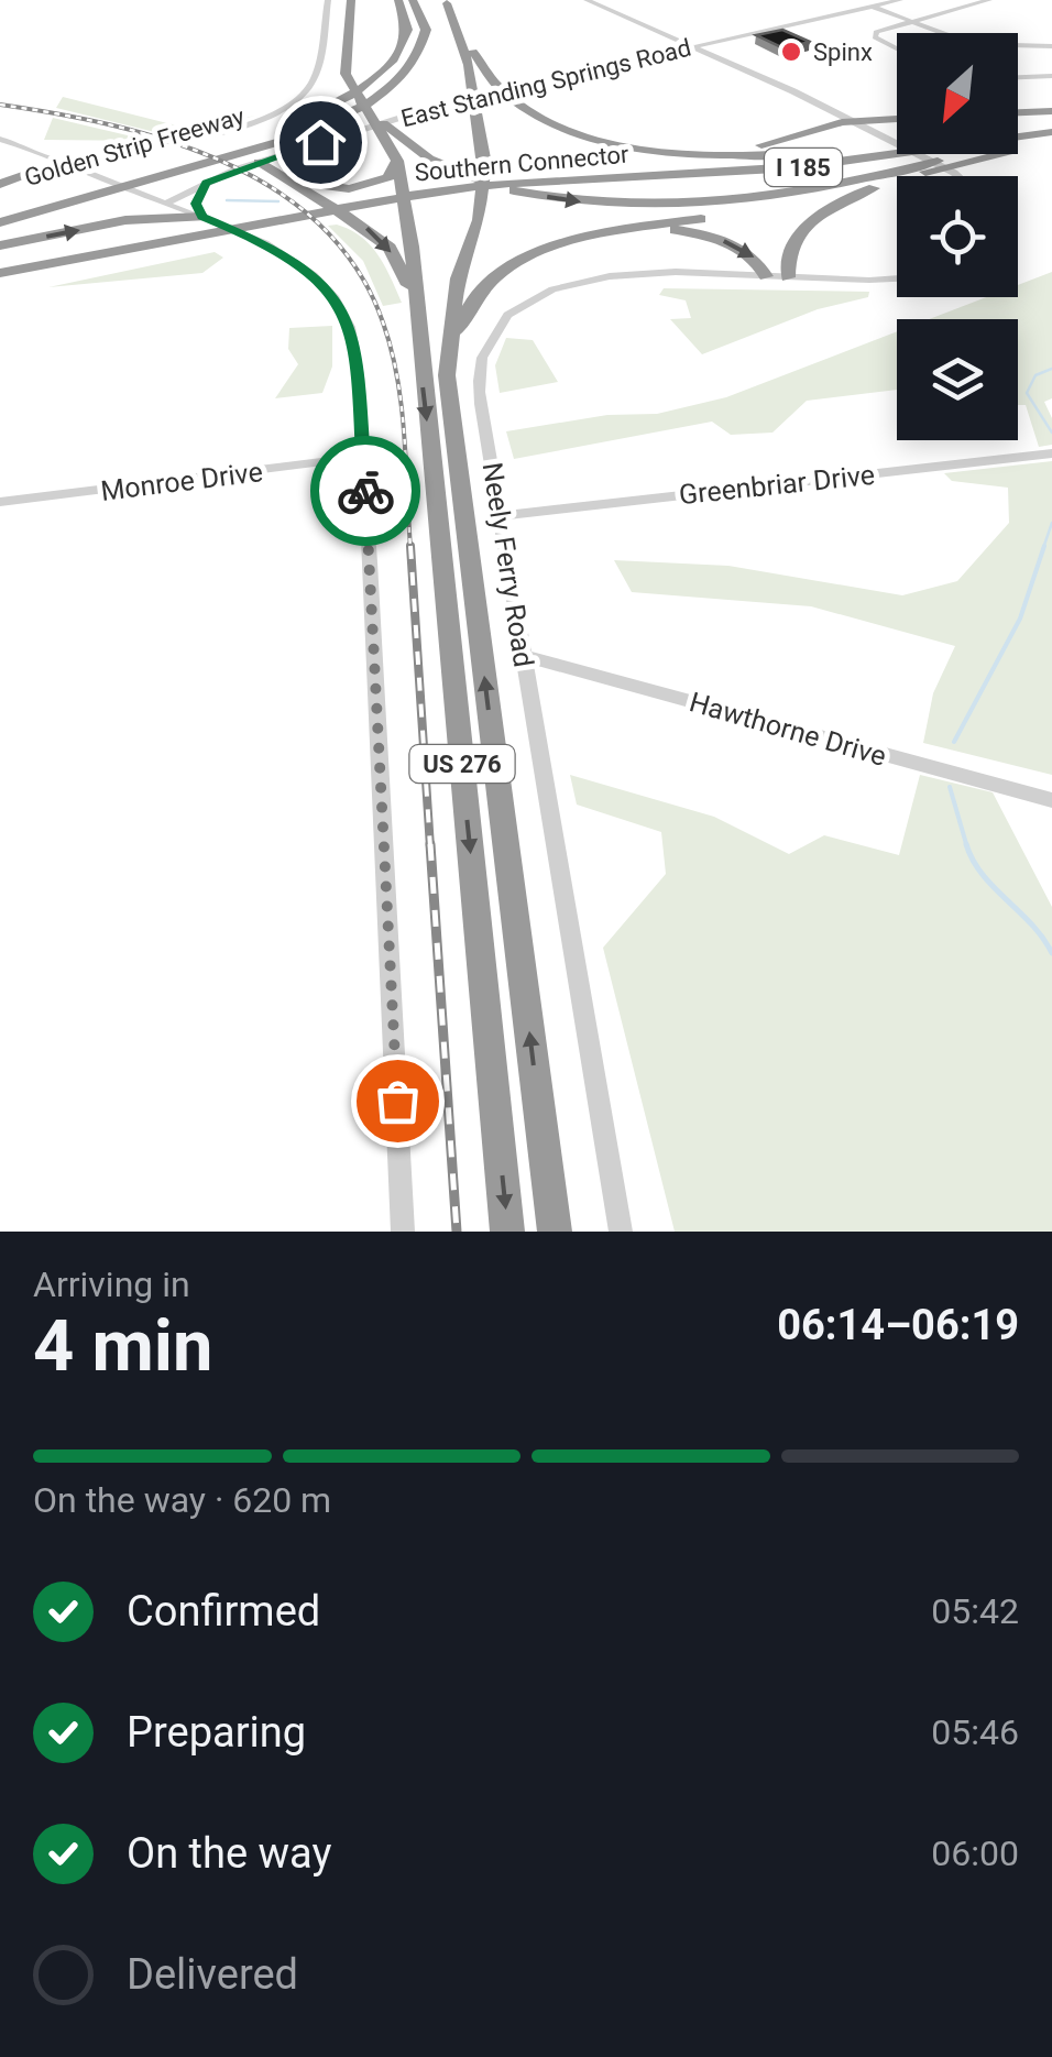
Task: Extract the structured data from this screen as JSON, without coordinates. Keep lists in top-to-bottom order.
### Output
{
  "streets": {
    "highway": [
      "Golden Strip Freeway",
      "Southern Connector",
      "I 185",
      "US 276"
    ],
    "street": [
      "East Standing Springs Road",
      "Monroe Drive",
      "Greenbriar Drive",
      "Neely Ferry Road",
      "Hawthorne Drive"
    ]
  },
  "crossings": [
    ["Greenbriar Drive", "Neely Ferry Road"],
    ["Neely Ferry Road", "Hawthorne Drive"]
  ],
  "places": ["Spinx"],
  "north": "bottom left",
  "page": {
    "heading": ["4 min", "Arriving in", "06:14–06:19"],
    "bar": "On the way · 620 m",
    "list": [
      ["Confirmed", "05:42"],
      ["Preparing", "05:46"],
      ["On the way", "06:00"],
      "Delivered"
    ]
  }
}
